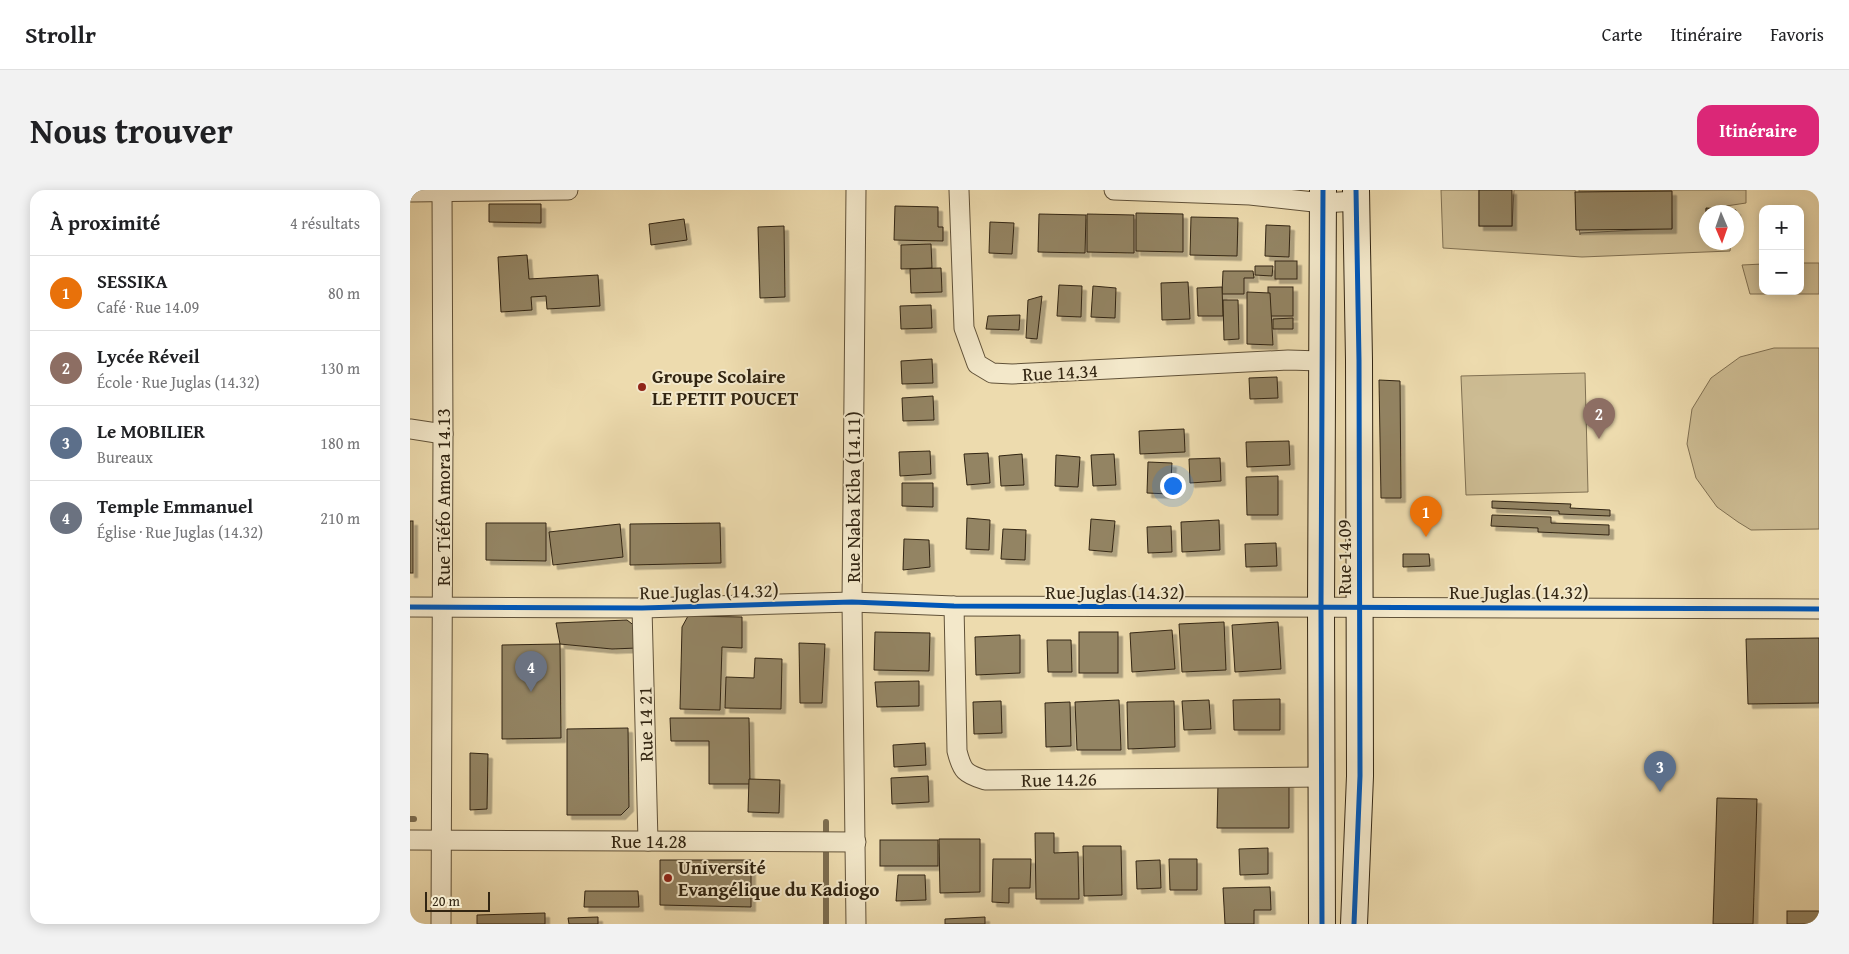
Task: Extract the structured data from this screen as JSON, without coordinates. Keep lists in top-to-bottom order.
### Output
{
  "streets": {
    "street": [
      "Rue 14.34",
      "Rue Tiéfo Amora 14.13",
      "Rue Naba Kiba (14.11)",
      "Rue 14.09",
      "Rue Juglas (14.32)",
      "Rue 14 21",
      "Rue 14.26",
      "Rue 14.28"
    ]
  },
  "crossings": [
    ["Rue 14.34", "Rue 14.09"],
    ["Rue Tiéfo Amora 14.13", "Rue Juglas (14.32)"],
    ["Rue Tiéfo Amora 14.13", "Rue 14.28"],
    ["Rue Naba Kiba (14.11)", "Rue Juglas (14.32)"],
    ["Rue Naba Kiba (14.11)", "Rue 14.28"],
    ["Rue 14.09", "Rue Juglas (14.32)"],
    ["Rue 14.09", "Rue 14.26"],
    ["Rue Juglas (14.32)", "Rue 14 21"],
    ["Rue Juglas (14.32)", "Rue 14.26"],
    ["Rue 14 21", "Rue 14.28"]
  ],
  "places": ["Groupe Scolaire LE PETIT POUCET", "Université Evangélique du Kadiogo"],
  "scale_bar": "20 m",
  "north": "bottom",
  "page": {
    "header": "Strollr",
    "nav": ["Carte", "Itinéraire", "Favoris"],
    "title": "Nous trouver",
    "buttons": "Itinéraire",
    "heading": ["À proximité", "4 résultats"],
    "map_buttons": ["+", "−"],
    "list": [
      {
        "mark": "1",
        "name": "SESSIKA",
        "note": "Café · Rue 14.09",
        "value": "80 m"
      },
      {
        "mark": "2",
        "name": "Lycée Réveil",
        "note": "École · Rue Juglas (14.32)",
        "value": "130 m"
      },
      {
        "mark": "3",
        "name": "Le MOBILIER",
        "note": "Bureaux",
        "value": "180 m"
      },
      {
        "mark": "4",
        "name": "Temple Emmanuel",
        "note": "Église · Rue Juglas (14.32)",
        "value": "210 m"
      }
    ],
    "pins": [
      "2",
      "1",
      "4",
      "3"
    ],
    "scale": "20 m"
  }
}
